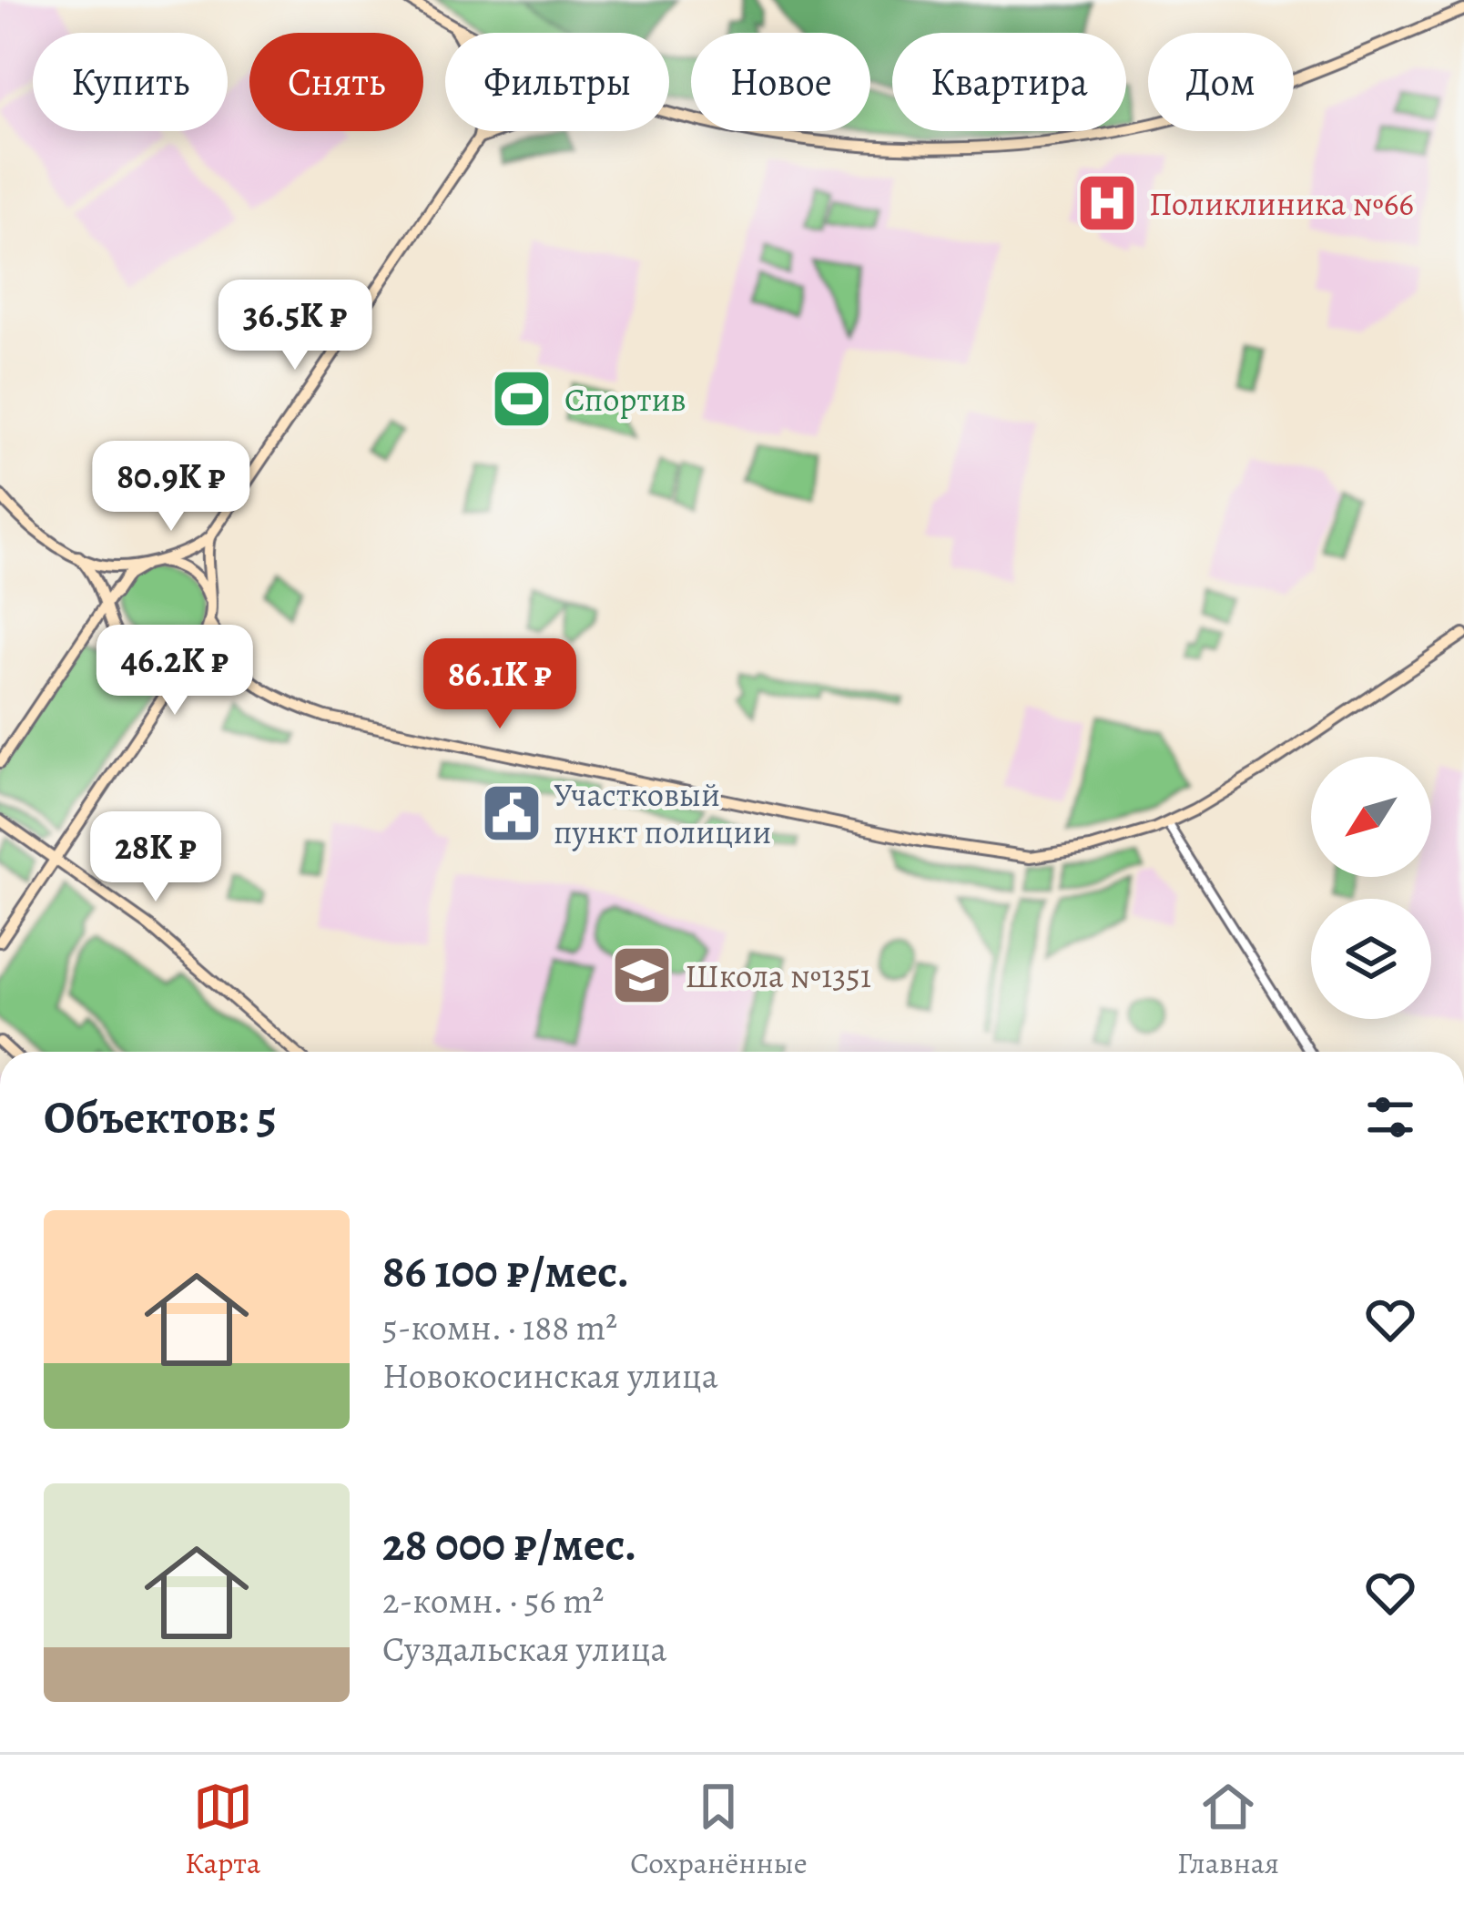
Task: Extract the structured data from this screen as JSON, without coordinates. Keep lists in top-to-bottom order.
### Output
{
  "places": {
    "hospital": ["Поликлиника №66"],
    "sports": ["Спортив"],
    "public building": ["Участковый пункт полиции"],
    "school or university": ["Школа №1351"]
  },
  "north": "bottom left",
  "page": {
    "chip": [
      "Купить",
      "Снять",
      "Фильтры",
      "Новое",
      "Квартира",
      "Дом"
    ],
    "price": [
      "36.5K ₽",
      "80.9K ₽",
      "46.2K ₽",
      "86.1K ₽",
      "28K ₽"
    ],
    "heading": "Объектов: 5",
    "list": [
      {
        "name": "86 100 ₽/мес.",
        "note": "5-комн. · 188 m² · Новокосинская улица"
      },
      {
        "name": "28 000 ₽/мес.",
        "note": "2-комн. · 56 m² · Суздальская улица"
      }
    ],
    "tabs": ["Карта", "Сохранённые", "Главная"]
  }
}
